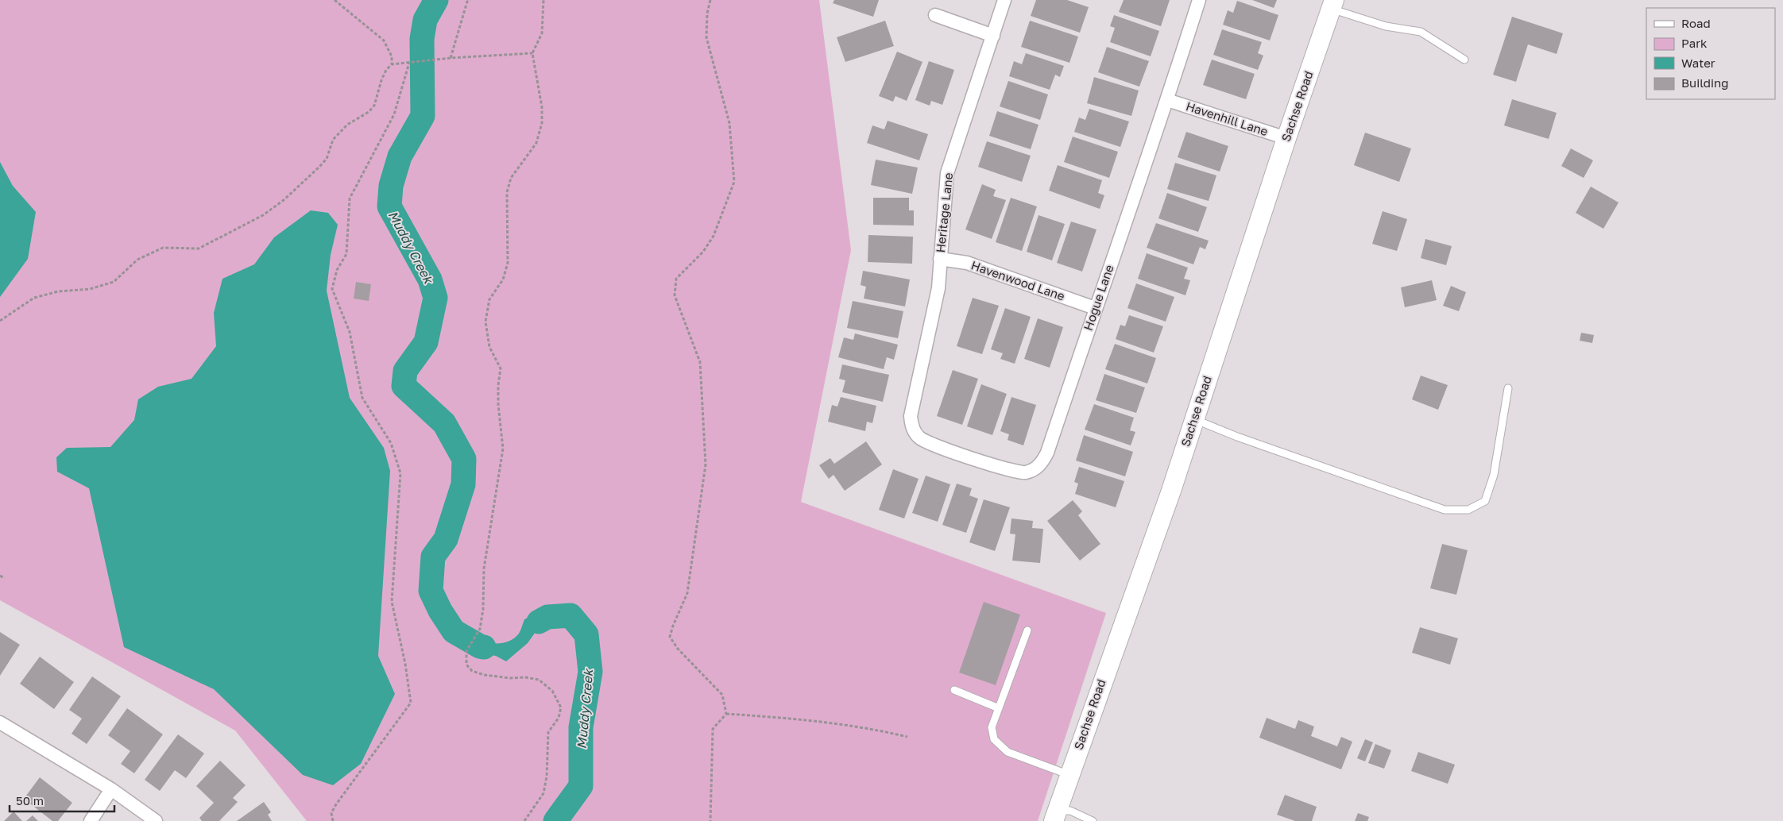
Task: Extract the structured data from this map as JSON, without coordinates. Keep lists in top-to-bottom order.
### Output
{
  "streets": {
    "main road": ["Sachse Road"],
    "street": [
      "Havenhill Lane",
      "Heritage Lane",
      "Havenwood Lane",
      "Hogue Lane"
    ]
  },
  "crossings": [
    ["Sachse Road", "Havenhill Lane"],
    ["Havenhill Lane", "Hogue Lane"],
    ["Heritage Lane", "Havenwood Lane"],
    ["Heritage Lane", "Hogue Lane"],
    ["Havenwood Lane", "Hogue Lane"]
  ],
  "water": ["Muddy Creek"],
  "legend": [
    "Road",
    "Park",
    "Water",
    "Building"
  ],
  "scale_bar": "50 m"
}
